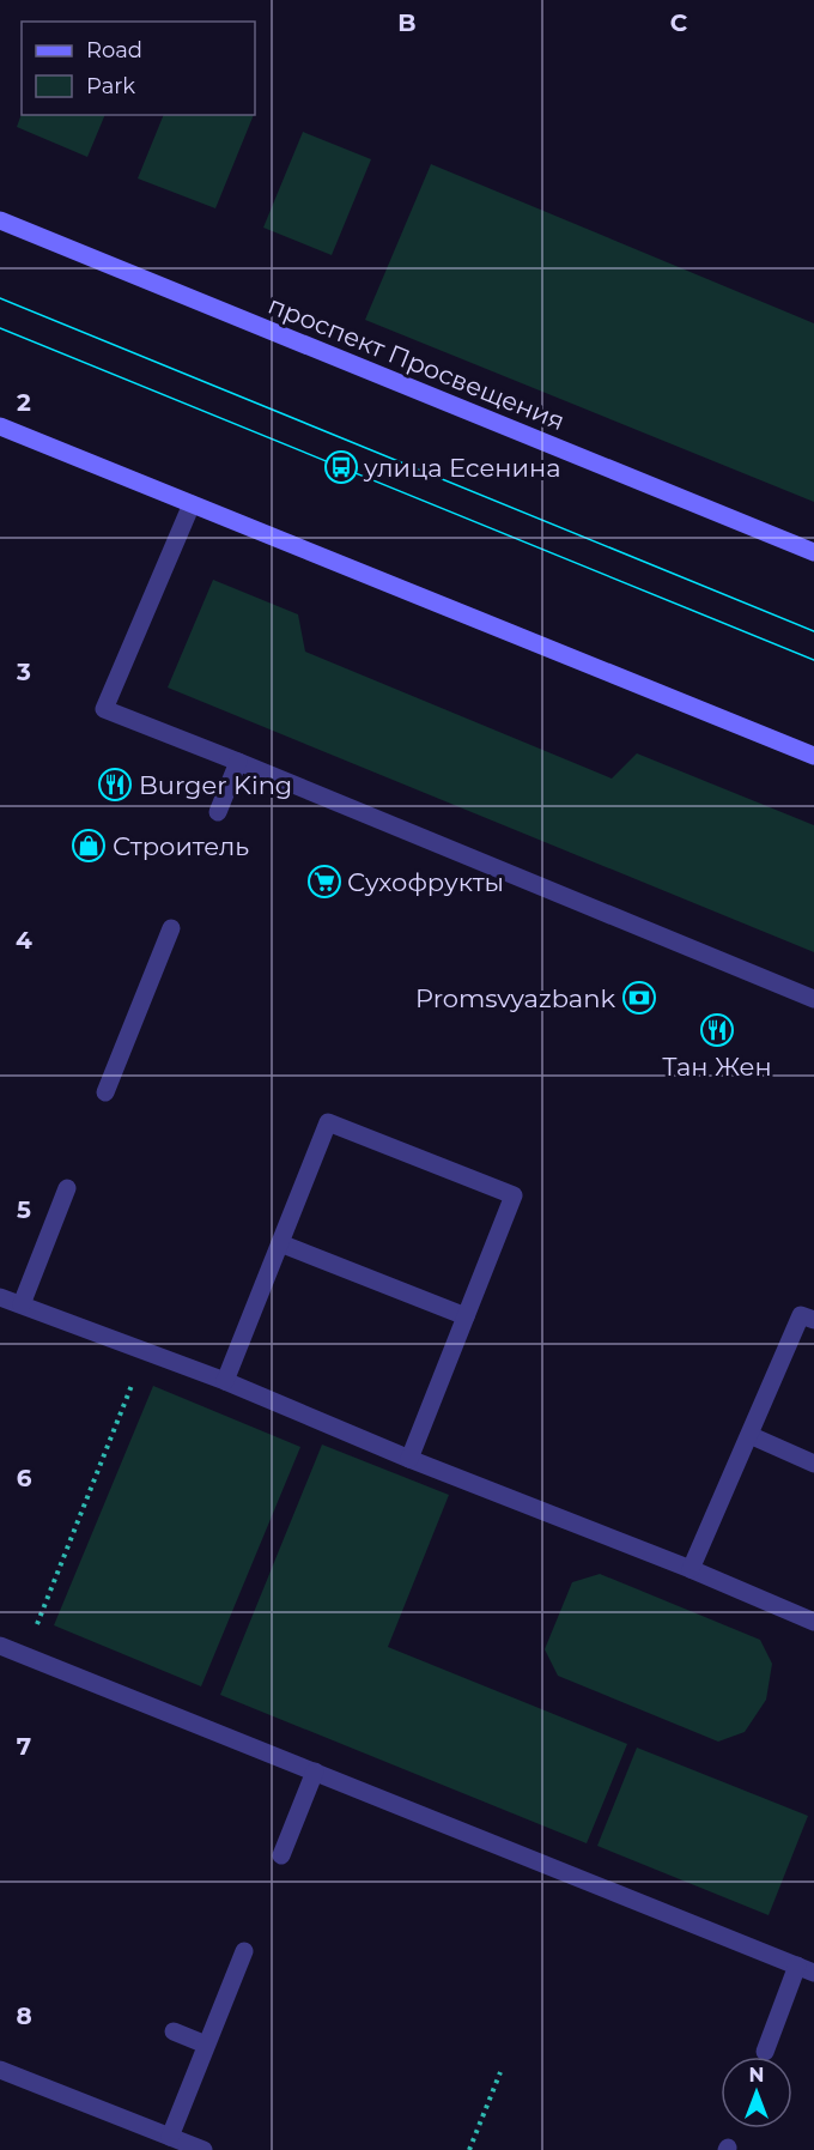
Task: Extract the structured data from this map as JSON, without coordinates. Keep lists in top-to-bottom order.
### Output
{
  "streets": {
    "main road": ["проспект Просвещения"]
  },
  "places": {
    "bus stop": ["улица Есенина"],
    "restaurant": ["Burger King", "Тан Жен"],
    "shop": ["Строитель"],
    "supermarket": ["Сухофрукты"],
    "bank": ["Promsvyazbank"]
  },
  "legend": ["Road", "Park"],
  "north": "top",
  "grid": {
    "columns": ["B", "C"],
    "rows": [
      "2",
      "3",
      "4",
      "5",
      "6",
      "7",
      "8"
    ]
  }
}
